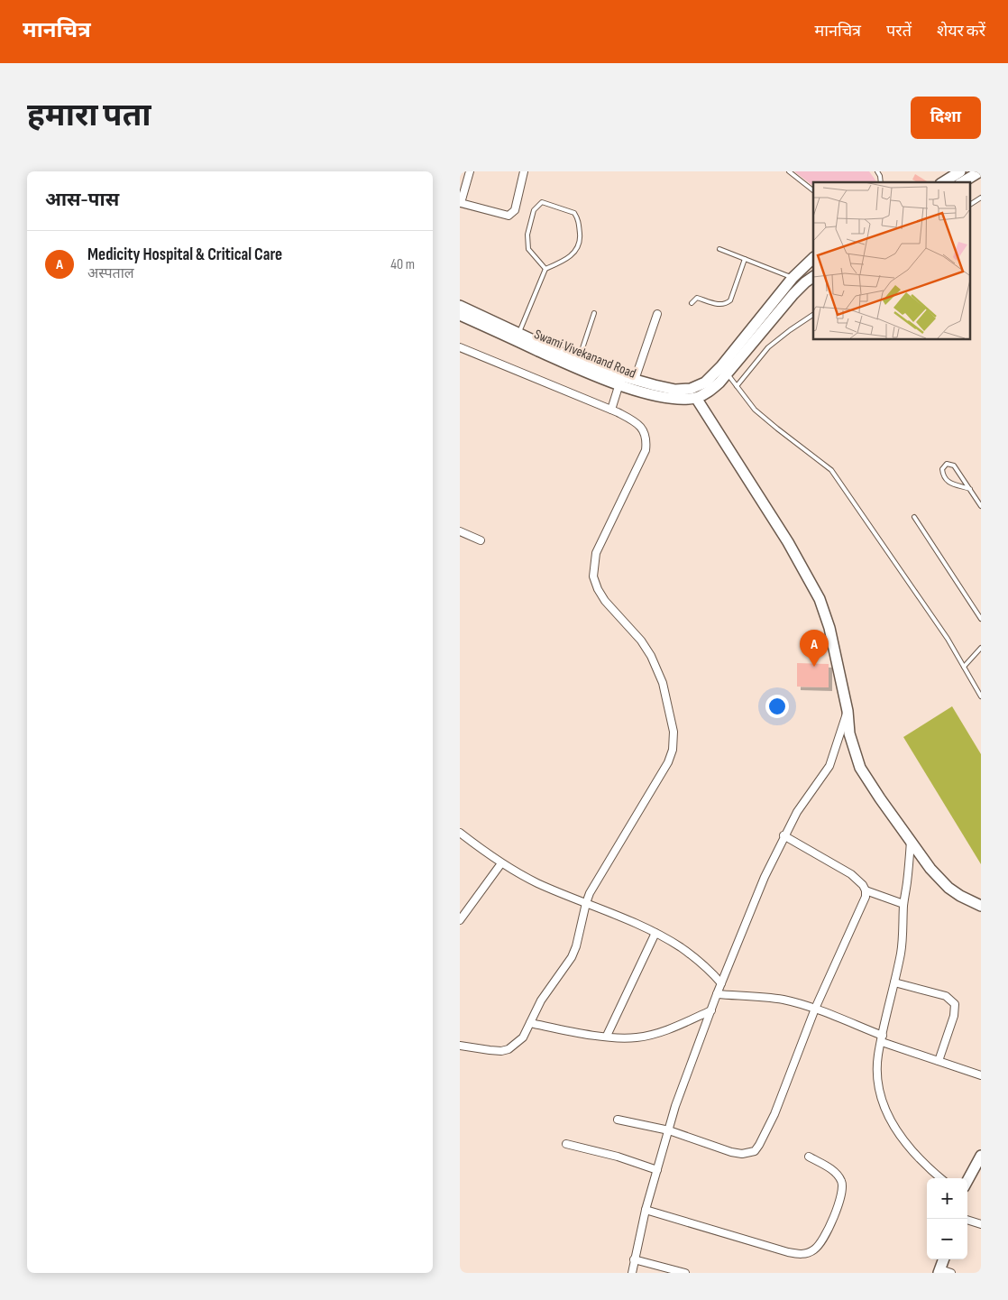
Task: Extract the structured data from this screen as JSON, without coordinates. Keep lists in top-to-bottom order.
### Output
{
  "streets": {
    "street": ["Swami Vivekanand Road"]
  },
  "page": {
    "header": "मानचित्र",
    "nav": ["मानचित्र", "परतें", "शेयर करें"],
    "title": "हमारा पता",
    "buttons": "दिशा",
    "heading": "आस-पास",
    "list": [
      {
        "mark": "A",
        "name": "Medicity Hospital & Critical Care",
        "note": "अस्पताल",
        "value": "40 m"
      }
    ],
    "pins": "A",
    "map_buttons": ["+", "−"]
  }
}
